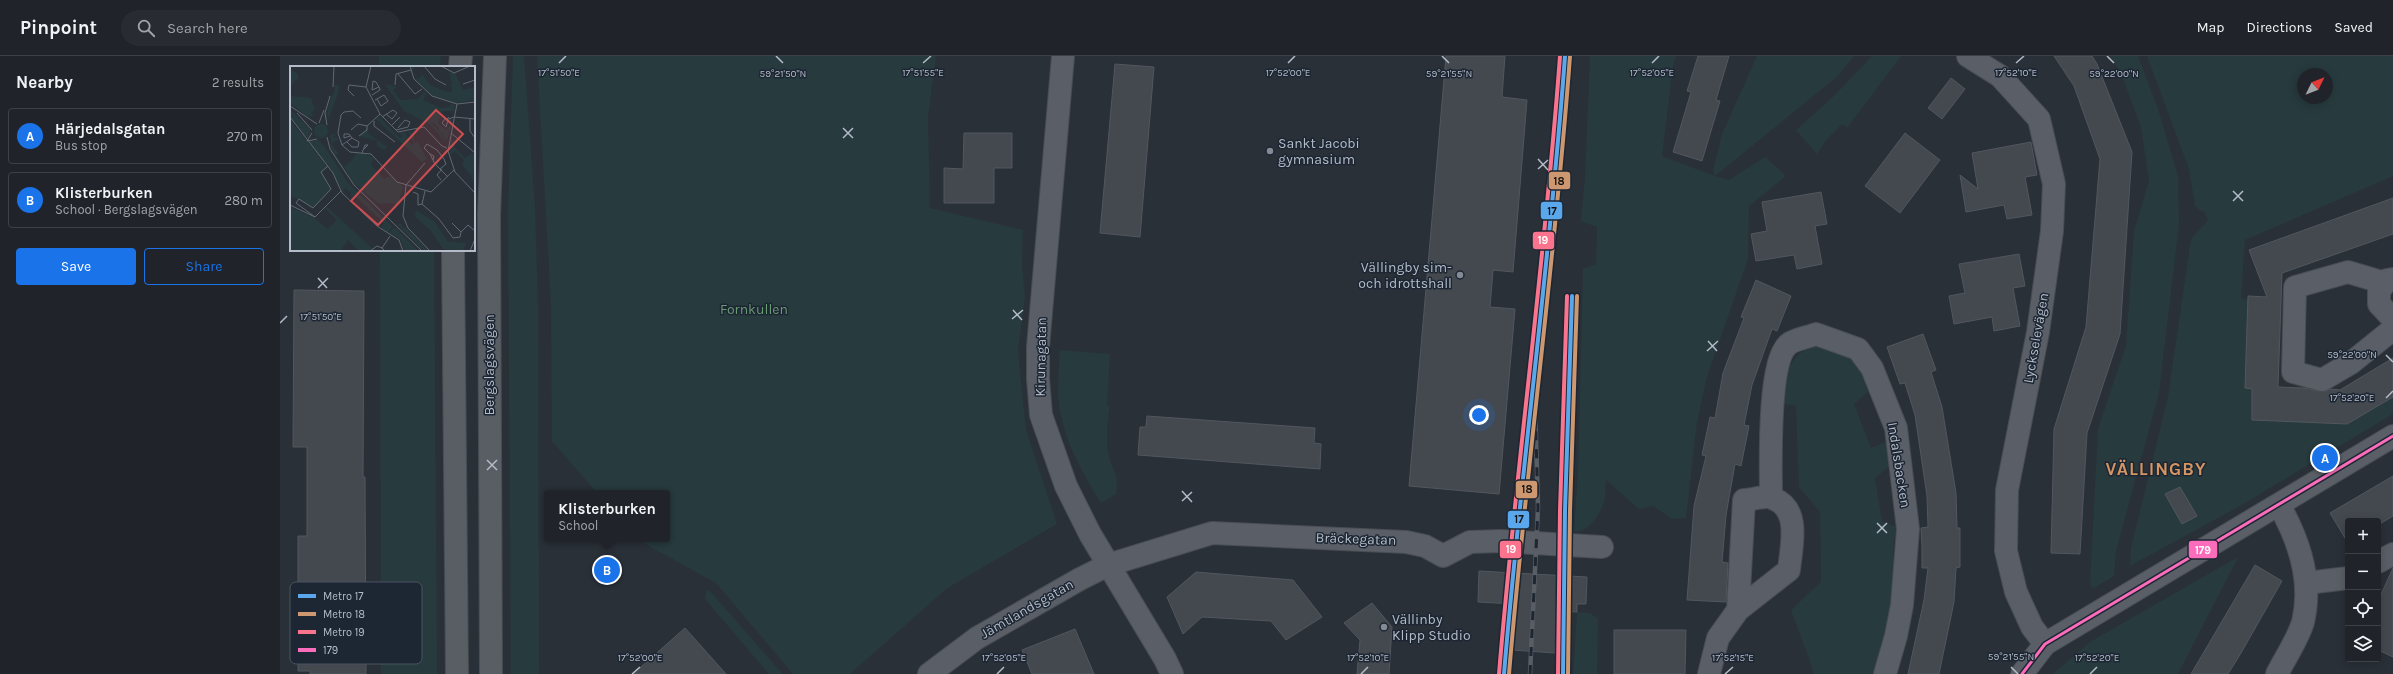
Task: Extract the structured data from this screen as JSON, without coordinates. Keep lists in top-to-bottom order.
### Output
{
  "streets": {
    "main road": ["Bergslagsvägen"],
    "street": [
      "Lyckselevägen",
      "Kirunagatan",
      "Indalsbacken",
      "Bräckegatan",
      "Jämtlandsgatan"
    ]
  },
  "crossings": [
    ["Kirunagatan", "Bräckegatan"],
    ["Kirunagatan", "Jämtlandsgatan"],
    ["Bräckegatan", "Jämtlandsgatan"]
  ],
  "districts": ["VÄLLINGBY"],
  "parks": ["Fornkullen"],
  "places": ["Sankt Jacobi gymnasium", "Vällingby sim- och idrottshall", "Vällinby Klipp Studio"],
  "lines": [
    "metro line 17",
    "metro line 18",
    "metro line 19",
    "transit line 179"
  ],
  "legend": [
    "Metro 17",
    "Metro 18",
    "Metro 19",
    "179"
  ],
  "north": "top right",
  "page": {
    "header": "Pinpoint",
    "search": "Search here",
    "nav": ["Map", "Directions", "Saved"],
    "heading": ["Nearby", "2 results"],
    "list": [
      {
        "mark": "A",
        "name": "Härjedalsgatan",
        "note": "Bus stop",
        "value": "270 m"
      },
      {
        "mark": "B",
        "name": "Klisterburken",
        "note": "School · Bergslagsvägen",
        "value": "280 m"
      }
    ],
    "buttons": ["Save", "Share"],
    "pins": ["A", "B"],
    "popup": ["Klisterburken", "School"],
    "map_buttons": ["+", "−"]
  },
  "coordinates": [
    "17°51'50\"E",
    "17°51'55\"E",
    "17°52'00\"E",
    "17°52'05\"E",
    "17°52'10\"E",
    "59°21'50\"N",
    "59°21'55\"N",
    "59°22'00\"N",
    "17°52'20\"E",
    "17°52'15\"E"
  ]
}
